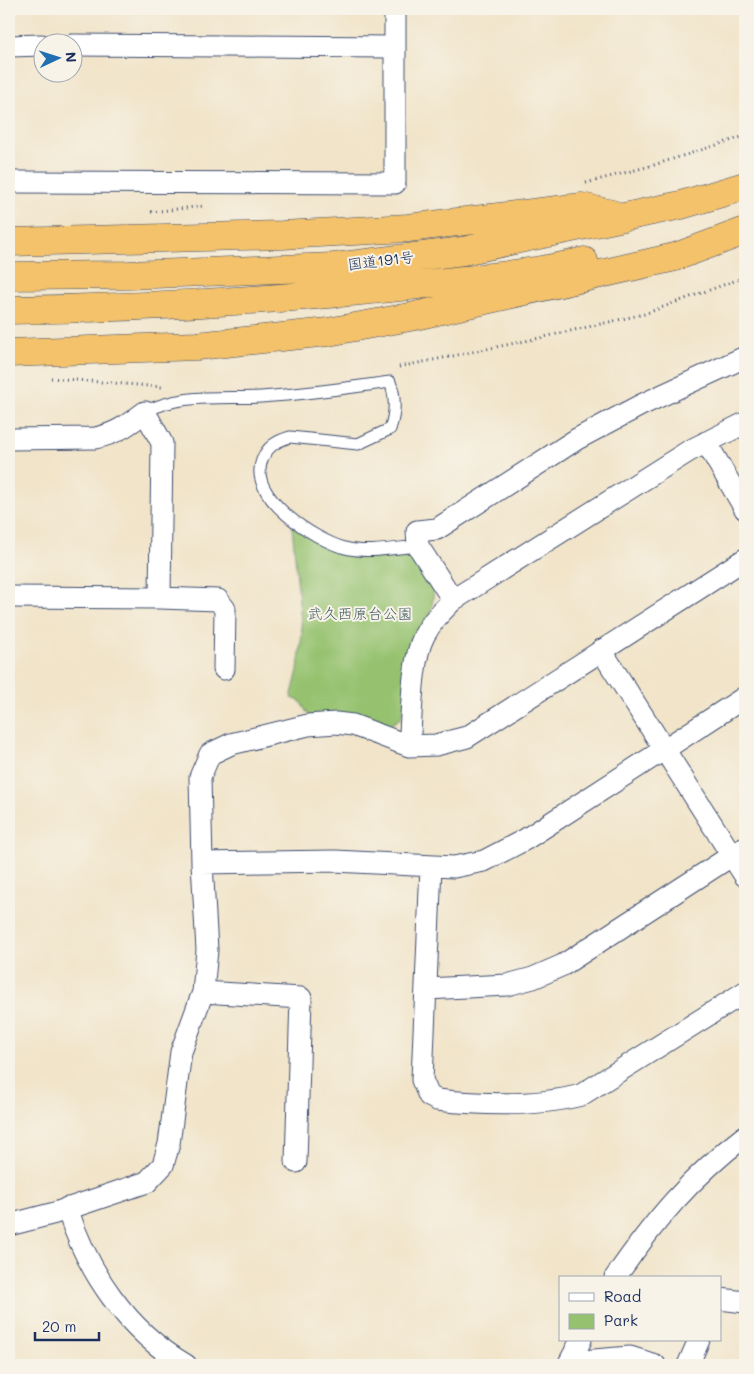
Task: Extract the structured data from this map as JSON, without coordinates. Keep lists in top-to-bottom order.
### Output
{
  "streets": {
    "highway": ["国道191号"]
  },
  "parks": ["武久西原台公園"],
  "legend": ["Road", "Park"],
  "scale_bar": "20 m",
  "north": "right"
}
